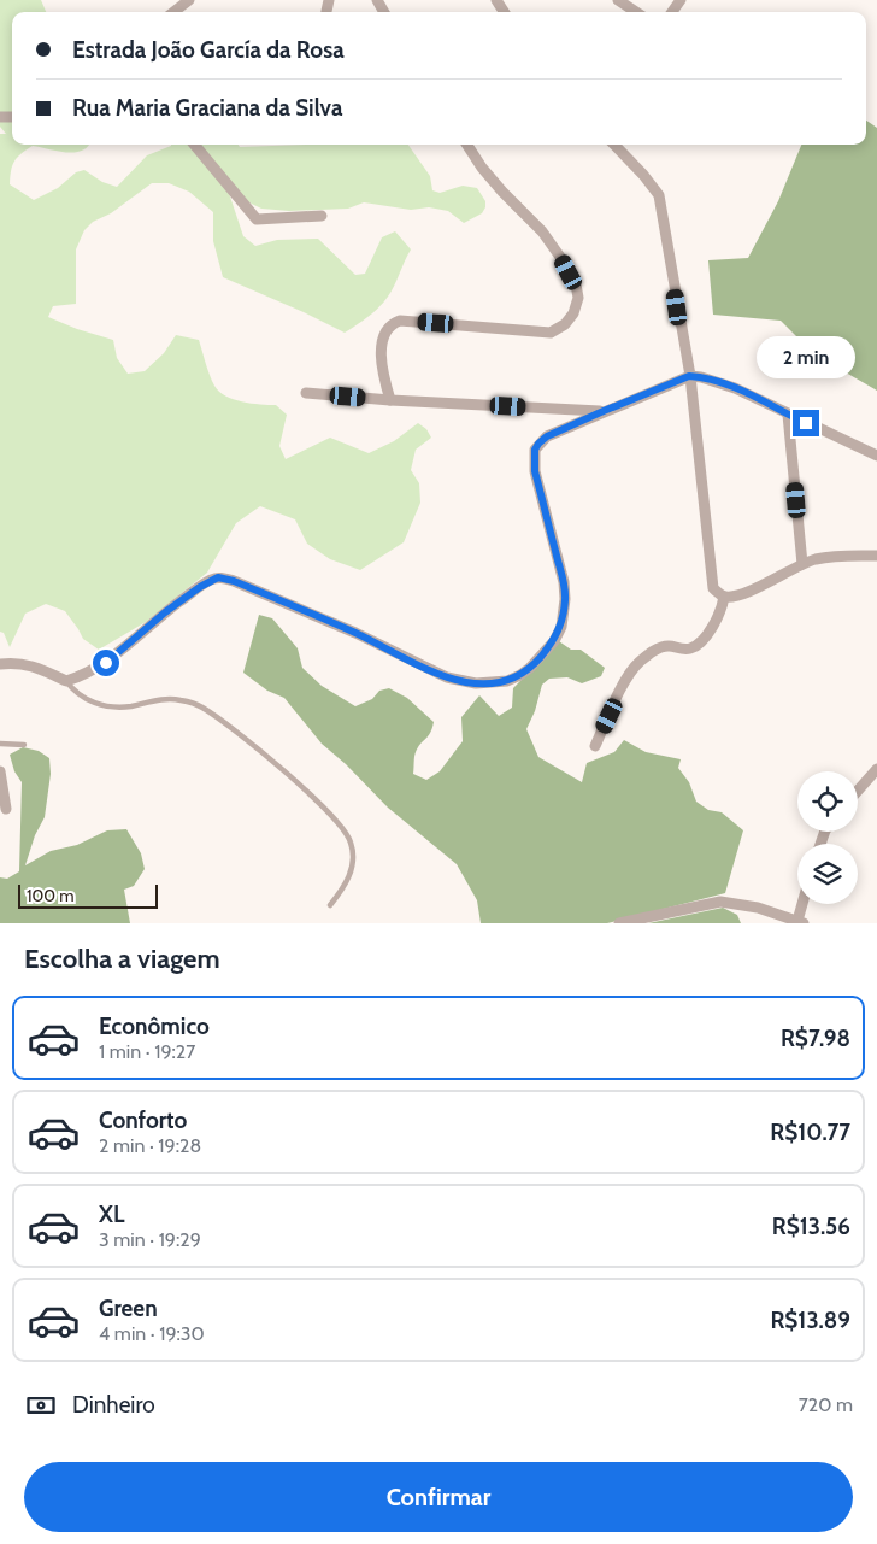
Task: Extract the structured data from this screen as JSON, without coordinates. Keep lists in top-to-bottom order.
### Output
{
  "scale_bar": "100 m",
  "page": {
    "banner": ["Estrada João García da Rosa", "Rua Maria Graciana da Silva"],
    "bubble": "2 min",
    "scale": "100 m",
    "heading": "Escolha a viagem",
    "list": [
      {
        "name": "Econômico",
        "note": "1 min · 19:27",
        "value": "R$7.98"
      },
      {
        "name": "Conforto",
        "note": "2 min · 19:28",
        "value": "R$10.77"
      },
      {
        "name": "XL",
        "note": "3 min · 19:29",
        "value": "R$13.56"
      },
      {
        "name": "Green",
        "note": "4 min · 19:30",
        "value": "R$13.89"
      }
    ],
    "pay": ["Dinheiro", "720 m"],
    "buttons": "Confirmar"
  }
}
